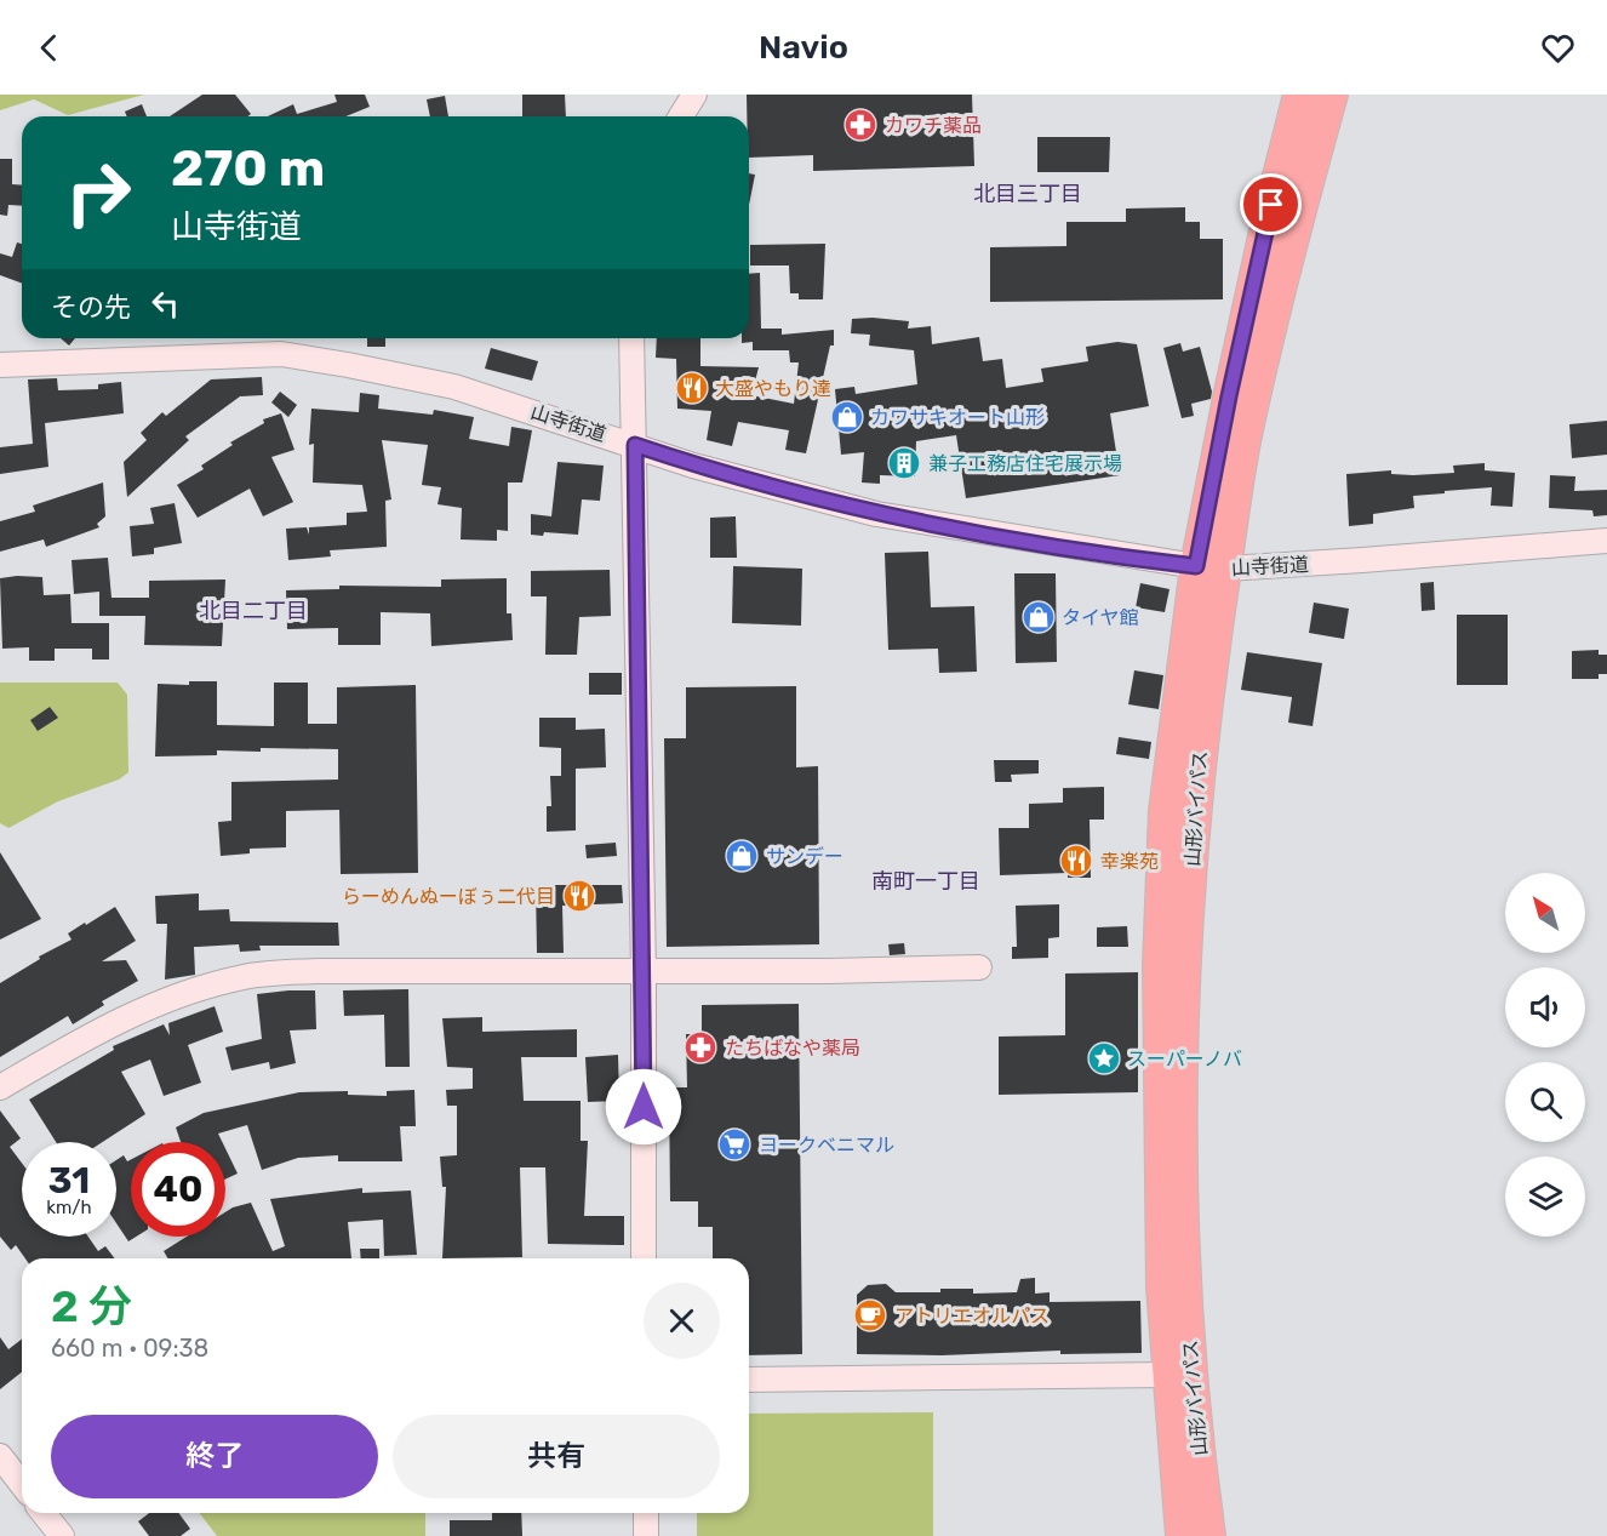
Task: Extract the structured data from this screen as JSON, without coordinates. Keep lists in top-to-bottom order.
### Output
{
  "streets": {
    "highway": ["山形バイパス"],
    "street": ["山寺街道"]
  },
  "crossings": [
    ["山寺街道", "山形バイパス"]
  ],
  "districts": ["北目三丁目", "北目二丁目", "南町一丁目"],
  "places": {
    "pharmacy": ["カワチ薬品", "たちばなや薬局"],
    "restaurant": ["大盛やもり達", "幸楽苑", "らーめんぬーぼぅ二代目"],
    "shop": ["カワサキオート山形", "タイヤ館", "サンデー"],
    "building": ["兼子工務店住宅展示場"],
    "place": ["スーパーノバ"],
    "supermarket": ["ヨークベニマル"],
    "cafe": ["アトリエオルパス"]
  },
  "north": "top left",
  "page": {
    "header": "Navio",
    "turn": ["270 m", "山寺街道"],
    "then": "その先",
    "speed": "31 km/h",
    "limit": "40",
    "heading": ["2 分", "660 m · 09:38"],
    "buttons": ["終了", "共有"]
  }
}
